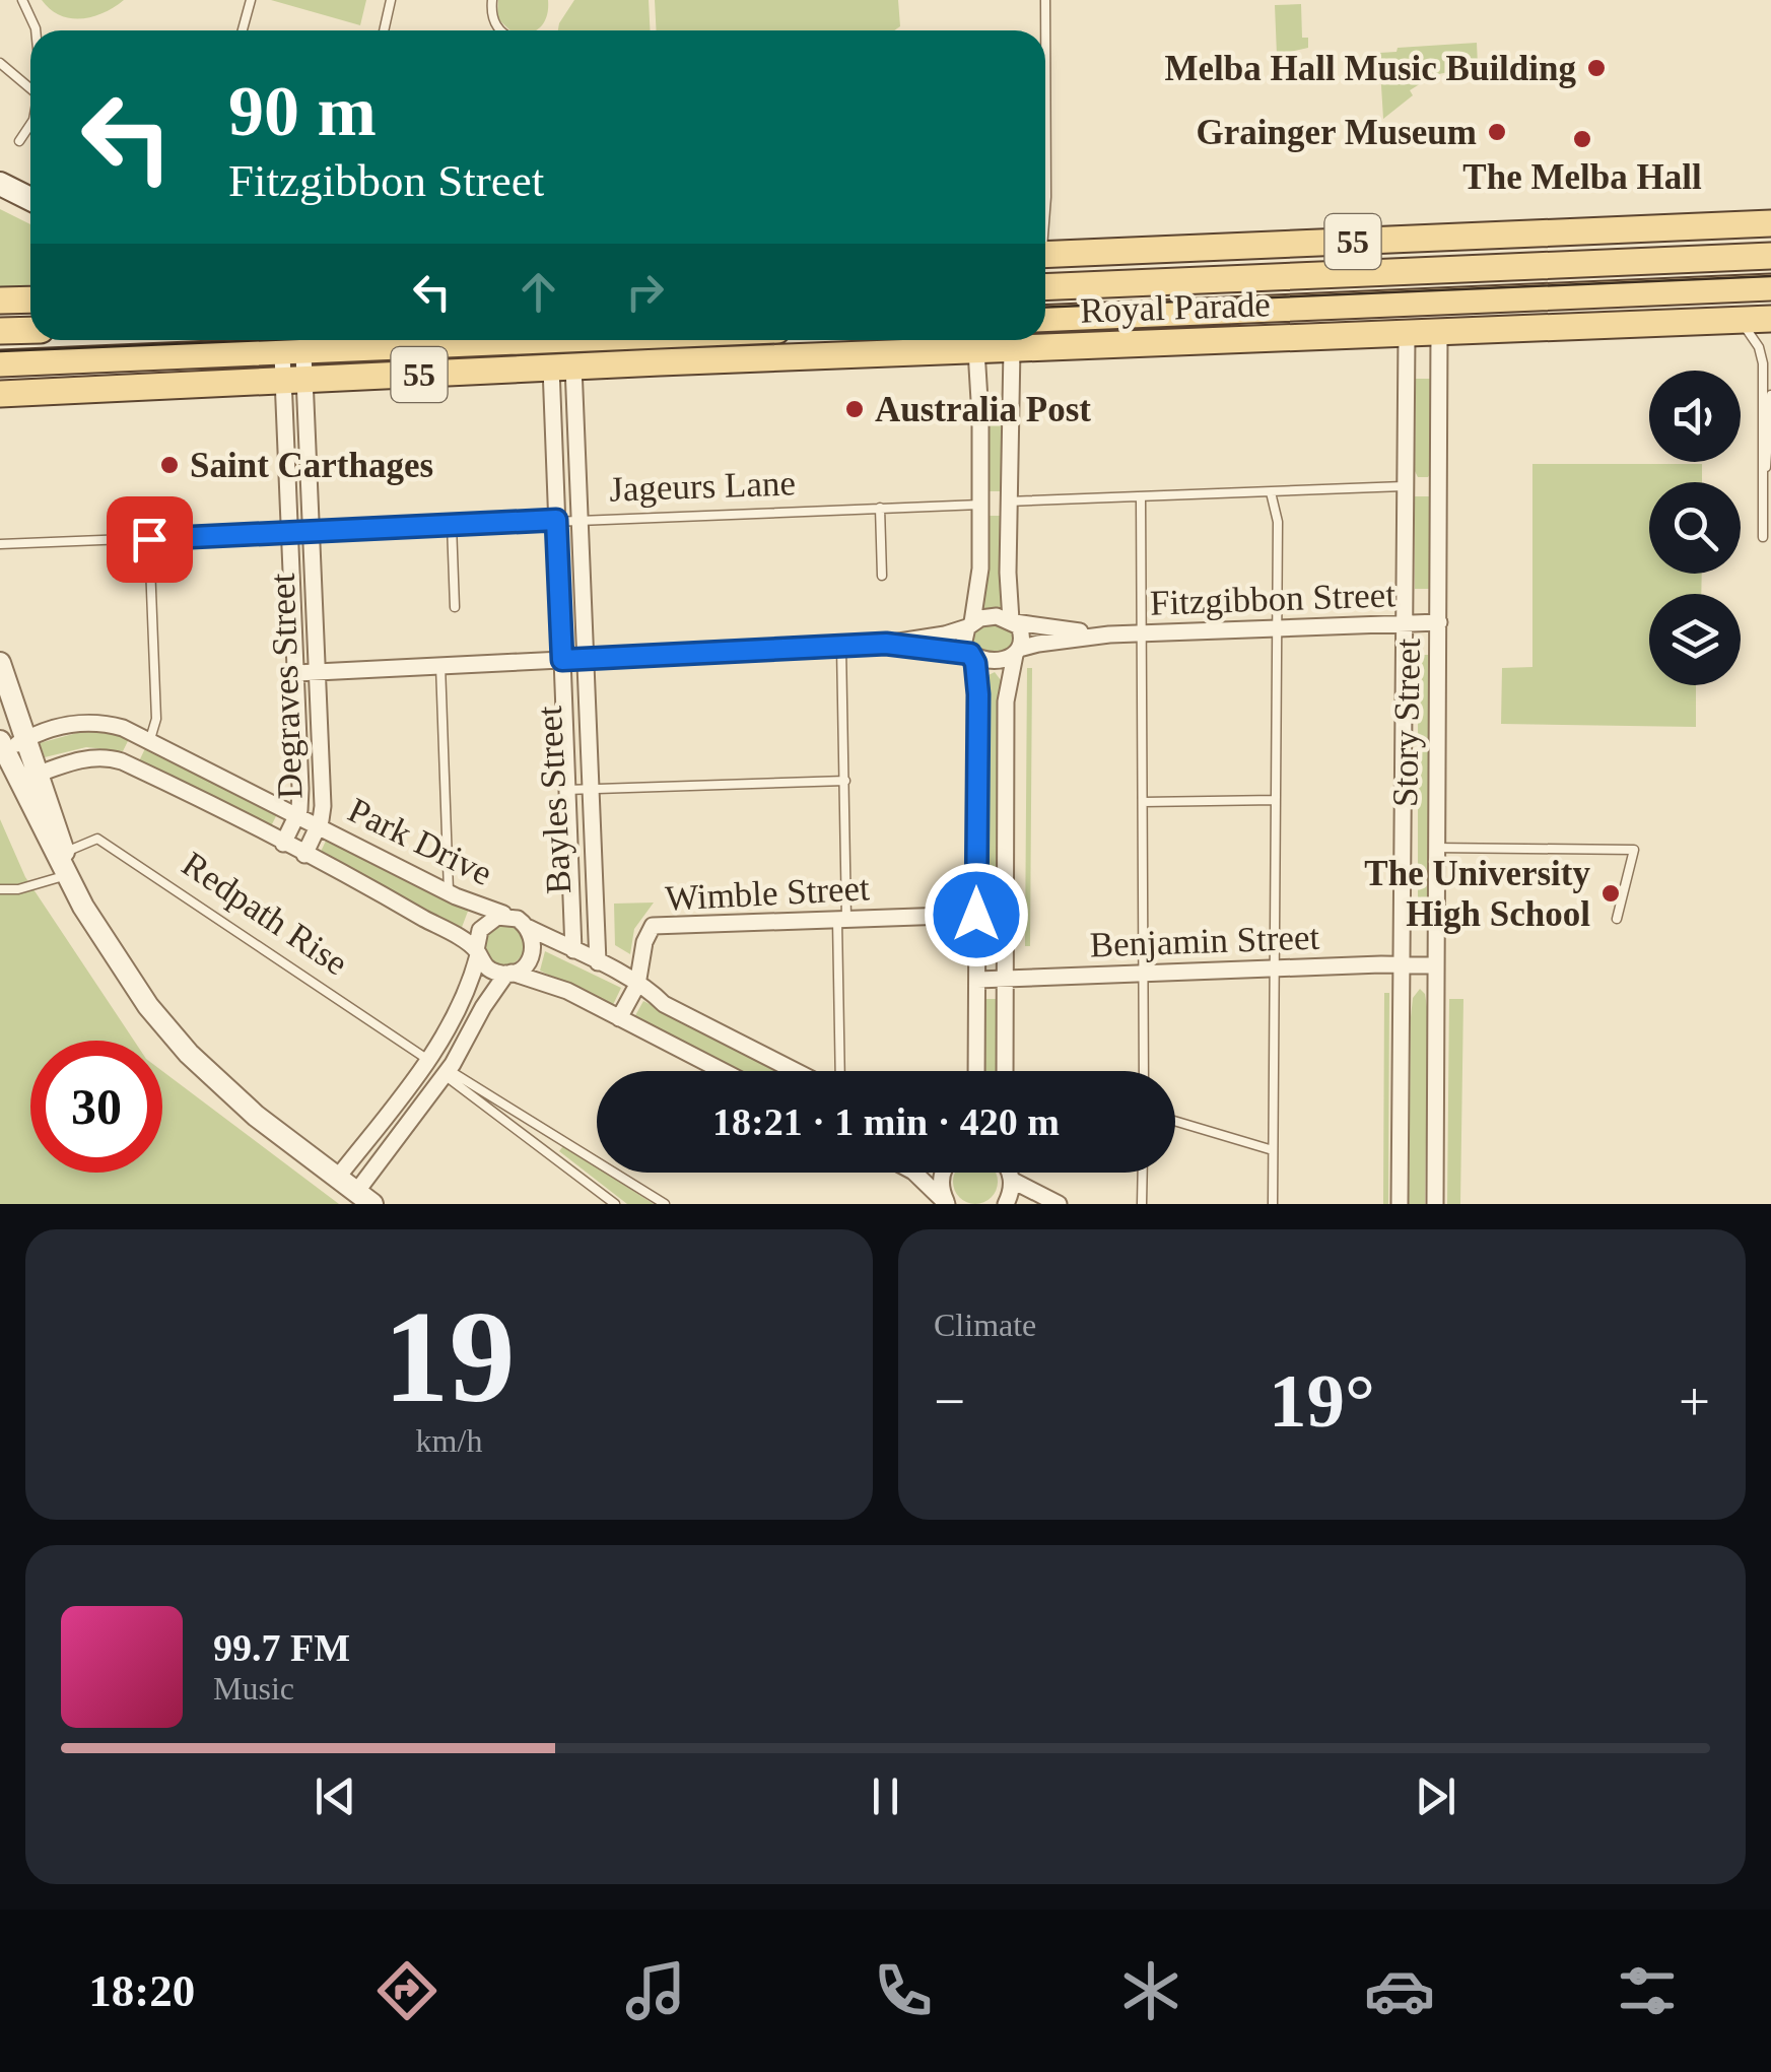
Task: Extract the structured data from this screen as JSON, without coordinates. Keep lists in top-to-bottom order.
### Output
{
  "streets": {
    "main road": ["55", "Royal Parade", "Bayles Street"],
    "street": [
      "Fitzgibbon Street",
      "Degraves Street",
      "Story Street",
      "Park Drive",
      "Wimble Street",
      "Redpath Rise",
      "Benjamin Street"
    ],
    "lane": ["Jageurs Lane"]
  },
  "crossings": [
    ["55", "Degraves Street"],
    ["Royal Parade", "Degraves Street"],
    ["Royal Parade", "Story Street"],
    ["Royal Parade", "Bayles Street"],
    ["Jageurs Lane", "Degraves Street"],
    ["Jageurs Lane", "Bayles Street"],
    ["Fitzgibbon Street", "Story Street"],
    ["Degraves Street", "Park Drive"],
    ["Story Street", "Benjamin Street"]
  ],
  "places": [
    "Melba Hall Music Building",
    "Grainger Museum",
    "The Melba Hall",
    "Australia Post",
    "Saint Carthages",
    "The University High School"
  ],
  "page": {
    "turn": ["90 m", "Fitzgibbon Street"],
    "limit": "30",
    "trip": "18:21 · 1 min · 420 m",
    "tile": [
      ["19", "km/h"],
      "Climate"
    ],
    "heat": ["−", "19°", "+"],
    "song": ["99.7 FM", "Music"],
    "tabs": "18:20"
  }
}
